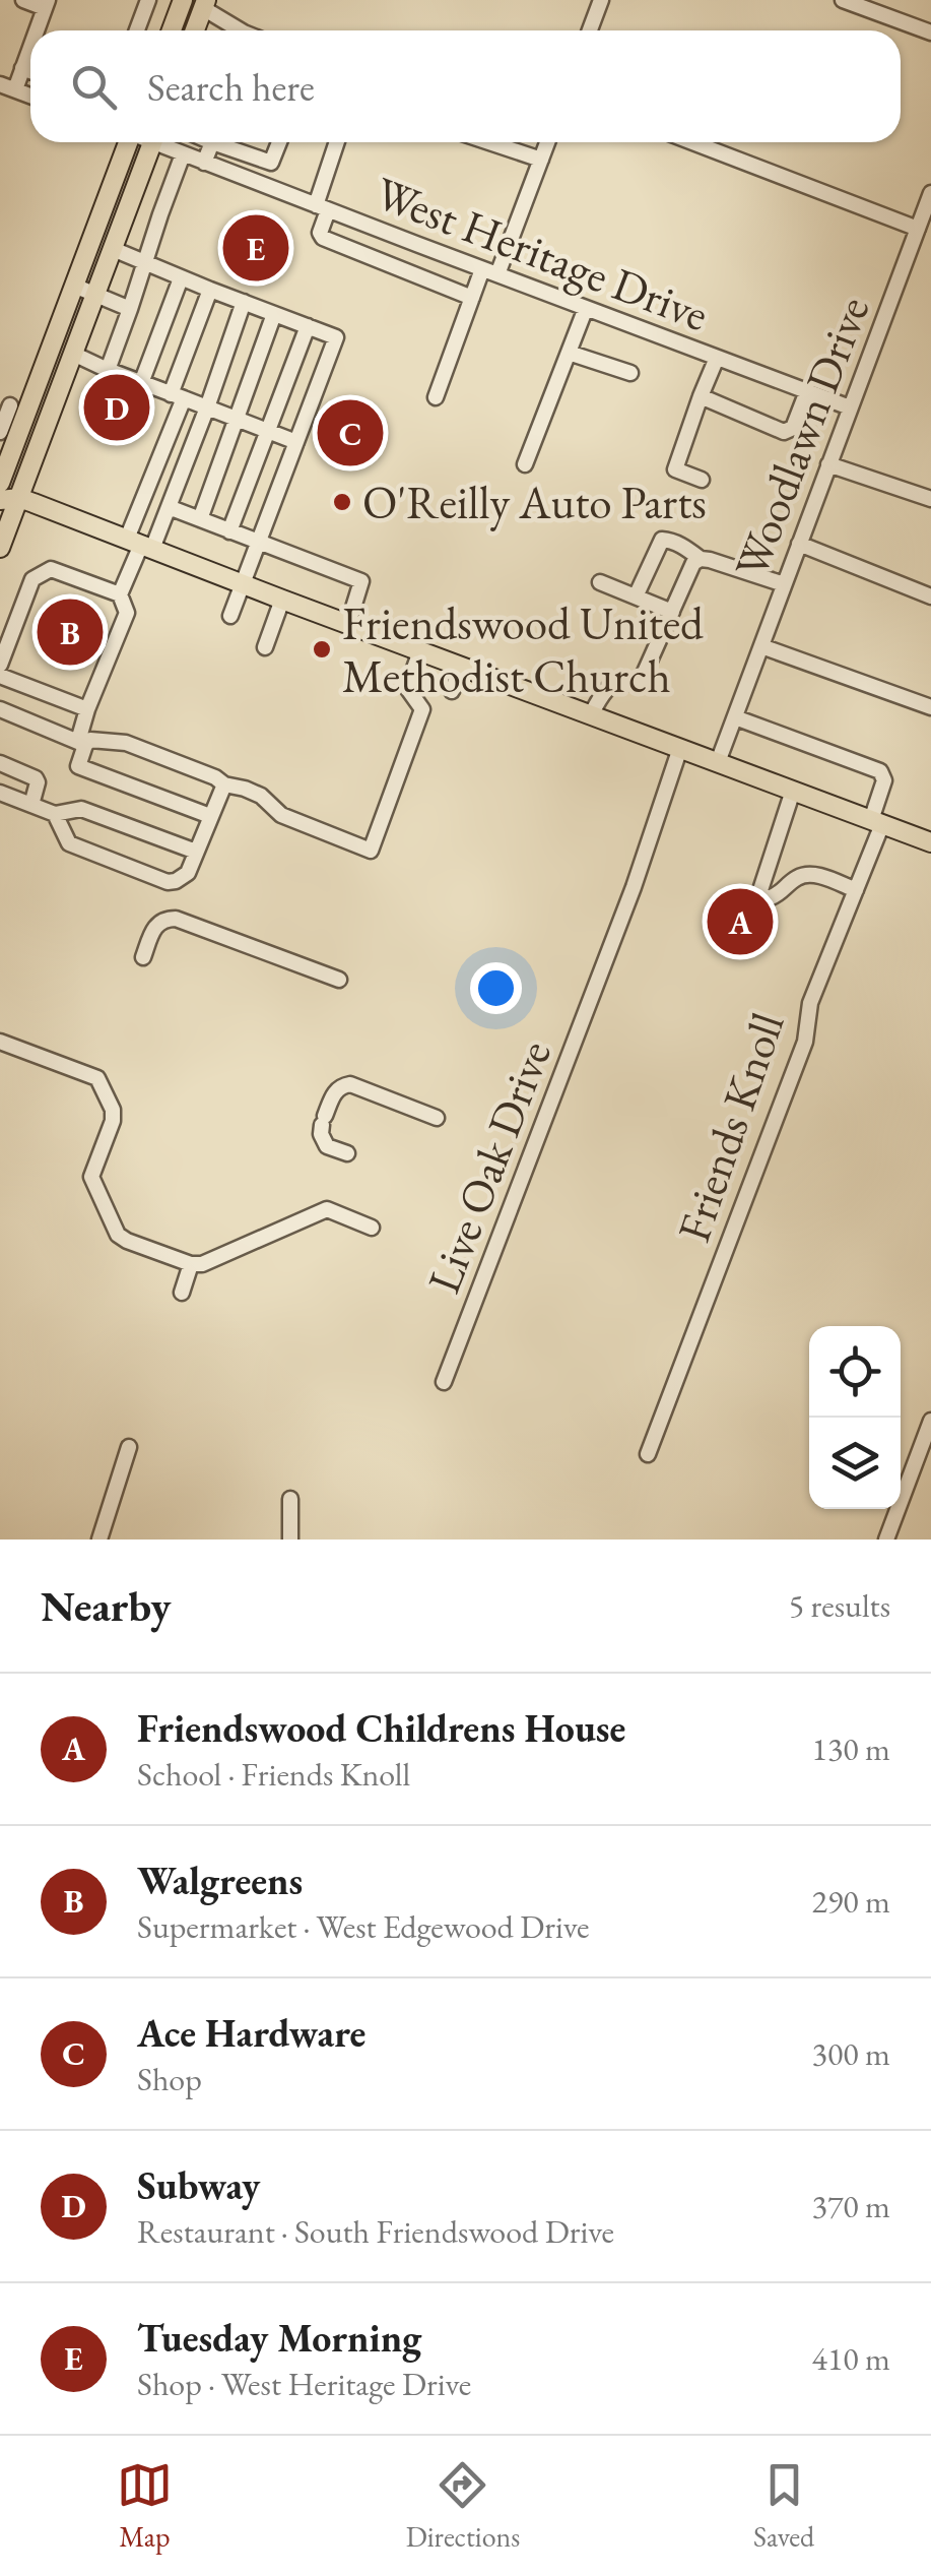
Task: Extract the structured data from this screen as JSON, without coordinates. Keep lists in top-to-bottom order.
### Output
{
  "streets": {
    "street": [
      "West Heritage Drive",
      "Woodlawn Drive",
      "Friends Knoll",
      "Live Oak Drive"
    ]
  },
  "crossings": [
    ["West Heritage Drive", "Woodlawn Drive"],
    ["Woodlawn Drive", "Friends Knoll"]
  ],
  "places": ["O'Reilly Auto Parts", "Friendswood United Methodist Church"],
  "page": {
    "search": "Search here",
    "pins": [
      "E",
      "D",
      "C",
      "B",
      "A"
    ],
    "heading": ["Nearby", "5 results"],
    "list": [
      {
        "mark": "A",
        "name": "Friendswood Childrens House",
        "note": "School · Friends Knoll",
        "value": "130 m"
      },
      {
        "mark": "B",
        "name": "Walgreens",
        "note": "Supermarket · West Edgewood Drive",
        "value": "290 m"
      },
      {
        "mark": "C",
        "name": "Ace Hardware",
        "note": "Shop",
        "value": "300 m"
      },
      {
        "mark": "D",
        "name": "Subway",
        "note": "Restaurant · South Friendswood Drive",
        "value": "370 m"
      },
      {
        "mark": "E",
        "name": "Tuesday Morning",
        "note": "Shop · West Heritage Drive",
        "value": "410 m"
      }
    ],
    "nav": ["Map", "Directions", "Saved"]
  }
}
